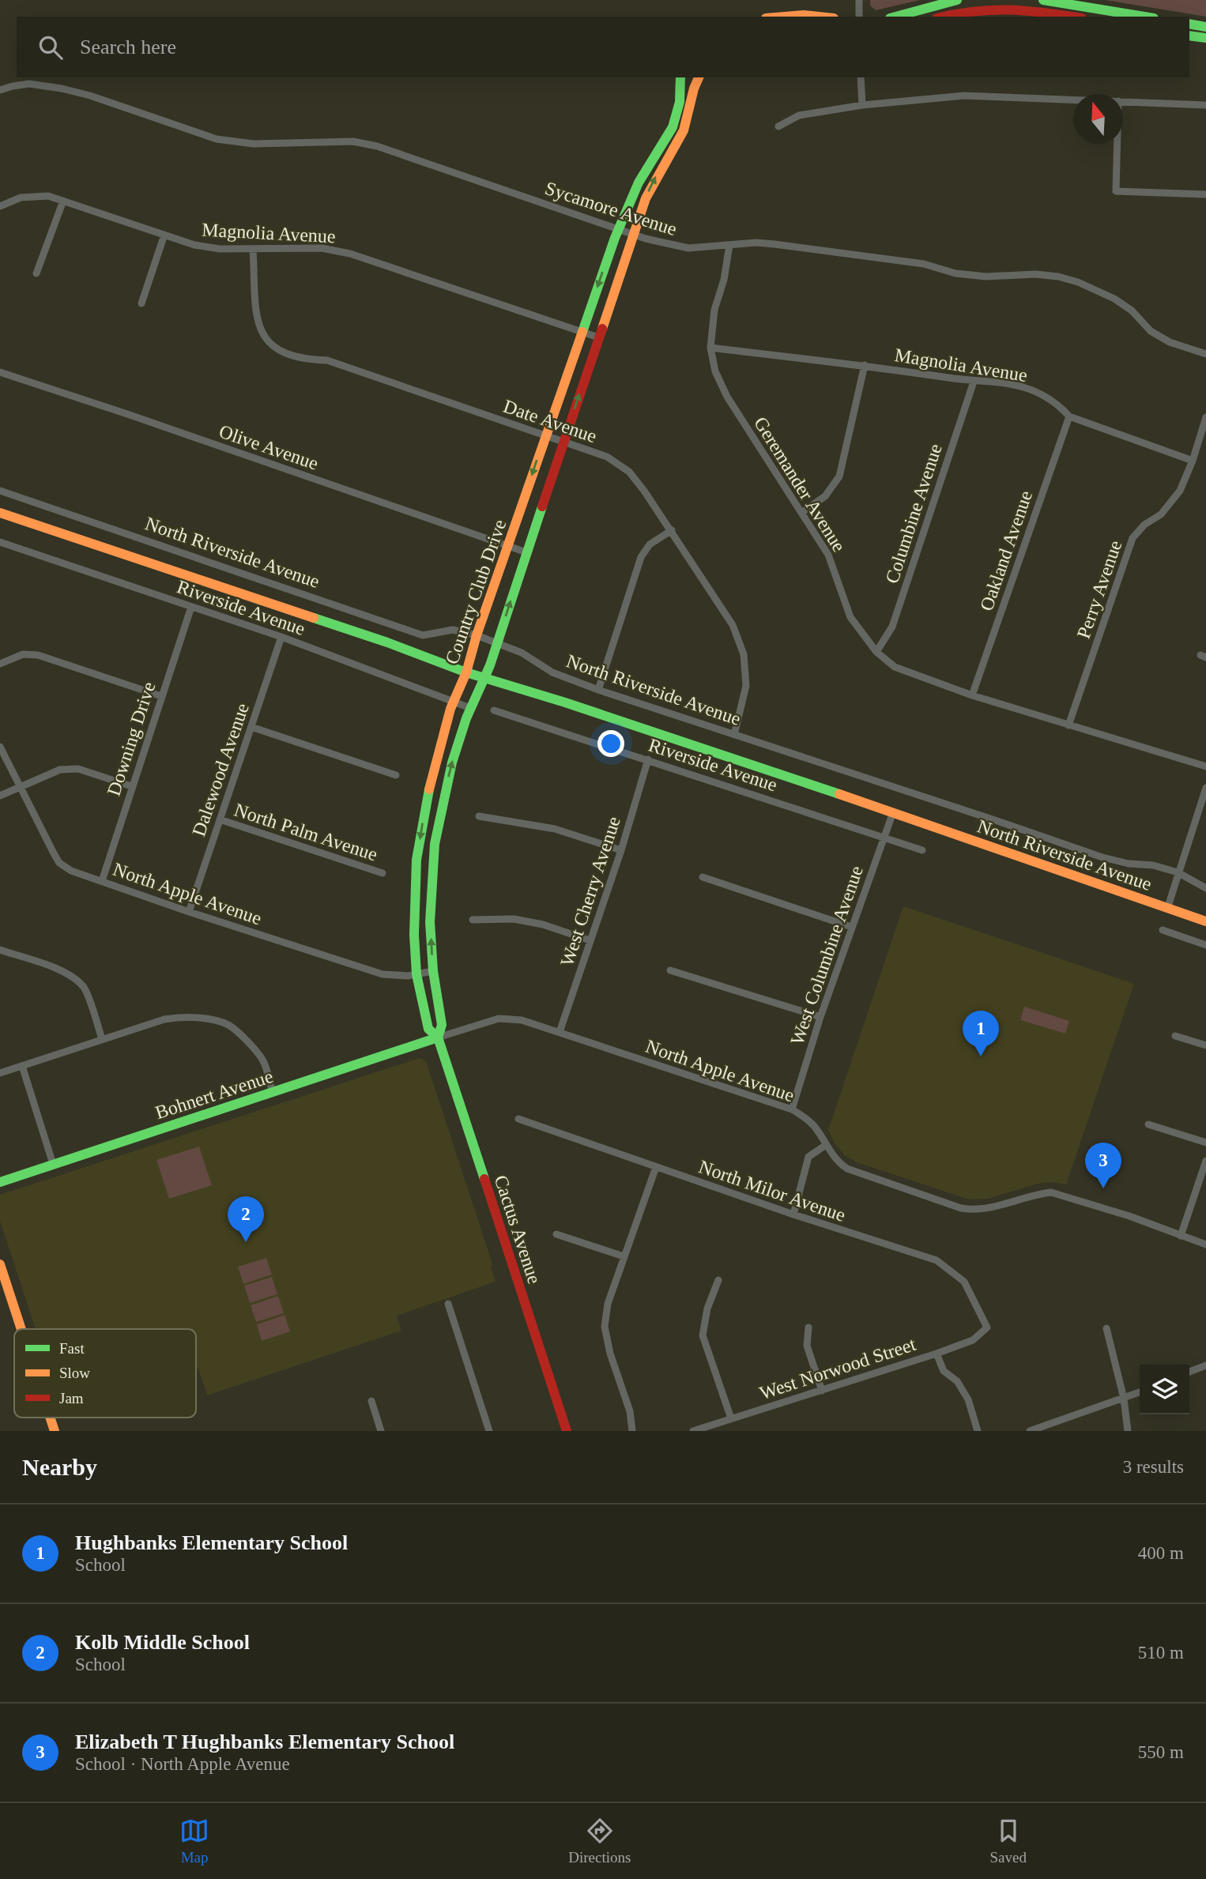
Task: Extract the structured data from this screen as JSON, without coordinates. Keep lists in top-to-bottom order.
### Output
{
  "streets": {
    "main road": [
      "North Riverside Avenue",
      "Country Club Drive",
      "Bohnert Avenue",
      "Cactus Avenue"
    ],
    "street": [
      "Sycamore Avenue",
      "Magnolia Avenue",
      "Date Avenue",
      "Olive Avenue",
      "Geremander Avenue",
      "Columbine Avenue",
      "Oakland Avenue",
      "Perry Avenue",
      "Riverside Avenue",
      "Downing Drive",
      "Dalewood Avenue",
      "North Palm Avenue",
      "West Cherry Avenue",
      "North Apple Avenue",
      "West Columbine Avenue",
      "North Milor Avenue",
      "West Norwood Street"
    ]
  },
  "crossings": [
    ["Sycamore Avenue", "Geremander Avenue"],
    ["Sycamore Avenue", "Country Club Drive"],
    ["Magnolia Avenue", "Date Avenue"],
    ["Magnolia Avenue", "Geremander Avenue"],
    ["Magnolia Avenue", "Columbine Avenue"],
    ["Magnolia Avenue", "Oakland Avenue"],
    ["Magnolia Avenue", "Perry Avenue"],
    ["Magnolia Avenue", "Country Club Drive"],
    ["Date Avenue", "North Riverside Avenue"],
    ["Date Avenue", "Country Club Drive"],
    ["Olive Avenue", "Country Club Drive"],
    ["Geremander Avenue", "Columbine Avenue"],
    ["Geremander Avenue", "Oakland Avenue"],
    ["Geremander Avenue", "Perry Avenue"],
    ["North Riverside Avenue", "Country Club Drive"],
    ["North Riverside Avenue", "West Columbine Avenue"],
    ["Country Club Drive", "Riverside Avenue"],
    ["Country Club Drive", "North Apple Avenue"],
    ["Country Club Drive", "Bohnert Avenue"],
    ["Country Club Drive", "Cactus Avenue"],
    ["Riverside Avenue", "Downing Drive"],
    ["Riverside Avenue", "Dalewood Avenue"],
    ["Riverside Avenue", "West Cherry Avenue"],
    ["Riverside Avenue", "West Columbine Avenue"],
    ["Downing Drive", "North Apple Avenue"],
    ["Dalewood Avenue", "North Palm Avenue"],
    ["Dalewood Avenue", "North Apple Avenue"],
    ["West Cherry Avenue", "North Apple Avenue"],
    ["North Apple Avenue", "West Columbine Avenue"],
    ["North Apple Avenue", "Bohnert Avenue"],
    ["North Apple Avenue", "Cactus Avenue"],
    ["Bohnert Avenue", "Cactus Avenue"],
    ["North Milor Avenue", "West Norwood Street"]
  ],
  "legend": ["Fast", "Slow", "Jam"],
  "north": "top",
  "page": {
    "search": "Search here",
    "pins": ["1", "3", "2"],
    "heading": ["Nearby", "3 results"],
    "list": [
      {
        "mark": "1",
        "name": "Hughbanks Elementary School",
        "note": "School",
        "value": "400 m"
      },
      {
        "mark": "2",
        "name": "Kolb Middle School",
        "note": "School",
        "value": "510 m"
      },
      {
        "mark": "3",
        "name": "Elizabeth T Hughbanks Elementary School",
        "note": "School · North Apple Avenue",
        "value": "550 m"
      }
    ],
    "nav": ["Map", "Directions", "Saved"]
  }
}
